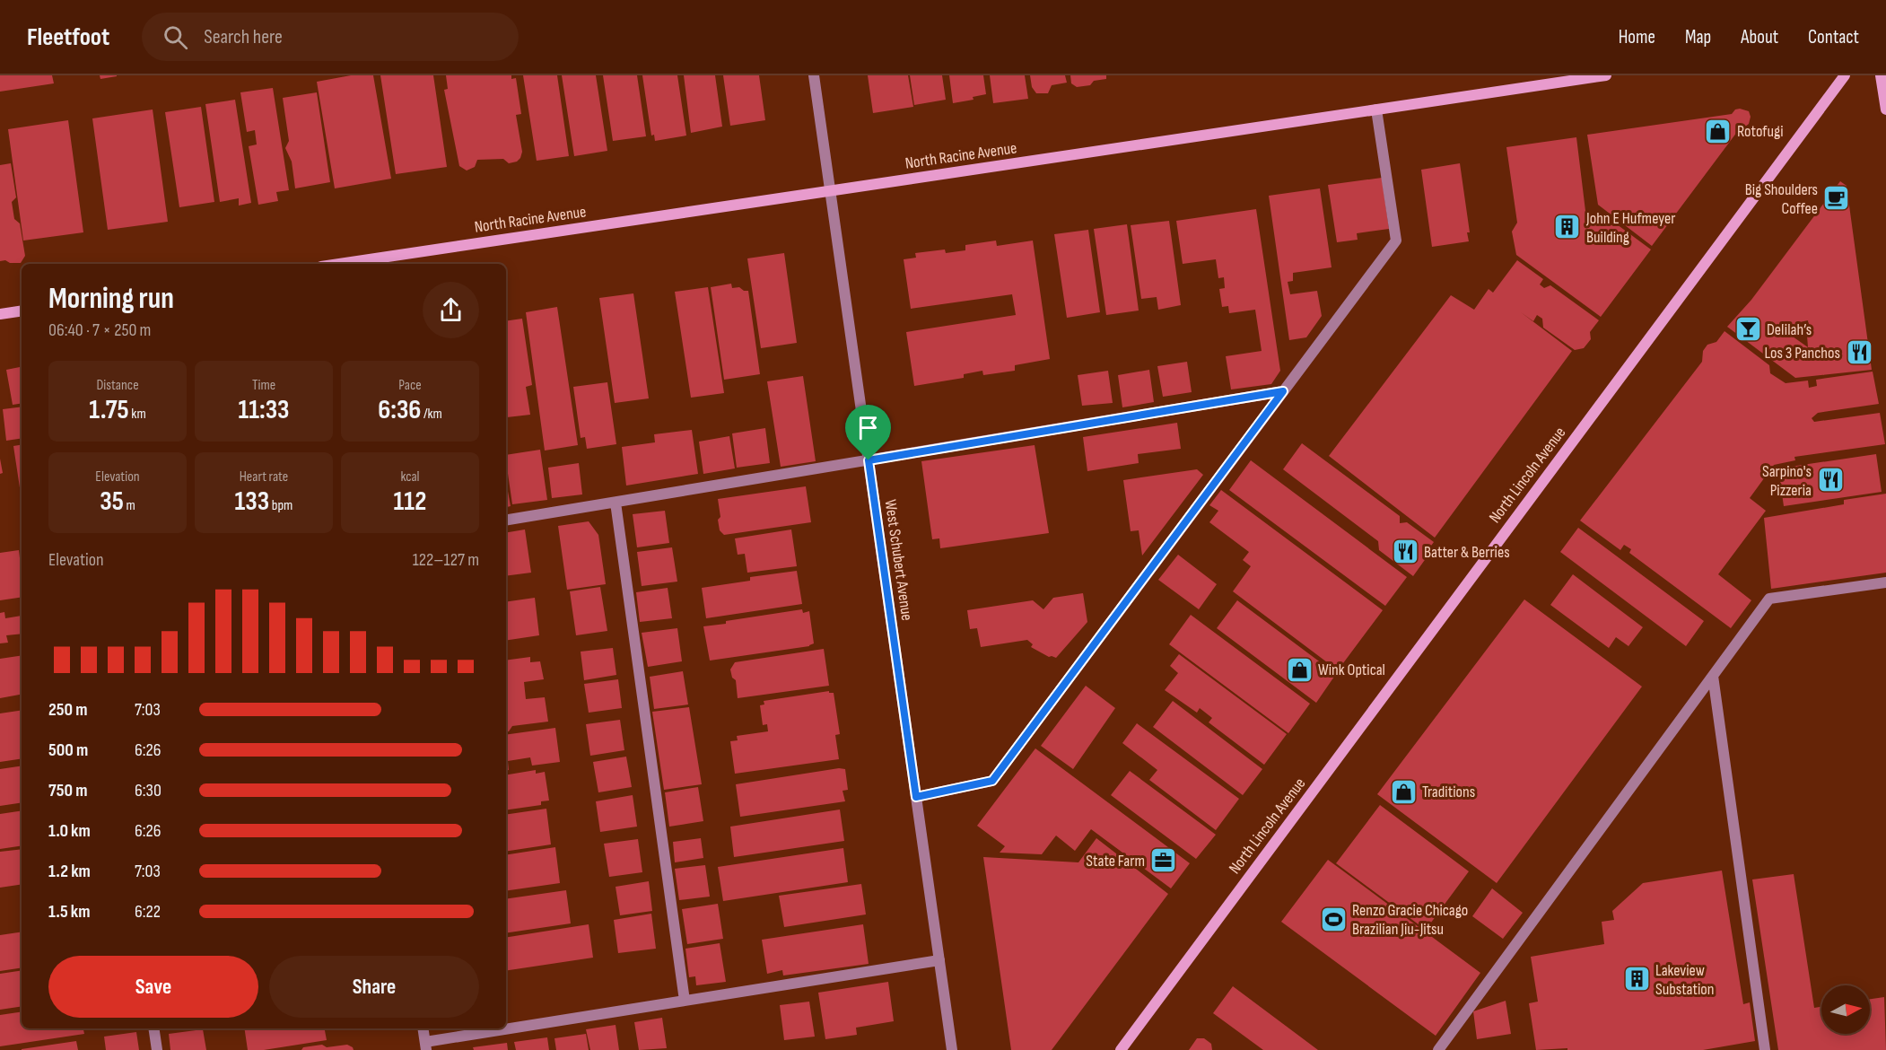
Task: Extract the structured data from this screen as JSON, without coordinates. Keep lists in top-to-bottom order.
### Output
{
  "streets": {
    "street": ["North Racine Avenue", "North Lincoln Avenue", "West Schubert Avenue"]
  },
  "crossings": [
    ["North Racine Avenue", "West Schubert Avenue"]
  ],
  "places": {
    "shop": ["Rotofugi", "Wink Optical", "Traditions"],
    "cafe": ["Big Shoulders Coffee"],
    "building": ["John E Hufmeyer Building", "Lakeview Substation"],
    "bar": ["Delilah’s"],
    "restaurant": ["Los 3 Panchos", "Sarpino's Pizzeria", "Batter & Berries"],
    "office": ["State Farm"],
    "sports": ["Renzo Gracie Chicago Brazilian Jiu-Jitsu"]
  },
  "north": "right",
  "page": {
    "header": "Fleetfoot",
    "search": "Search here",
    "nav": [
      "Home",
      "Map",
      "About",
      "Contact"
    ],
    "heading": ["Morning run", "06:40 · 7 × 250 m"],
    "stats": [
      ["Distance", "1.75 km"],
      ["Time", "11:33"],
      ["Pace", "6:36 /km"],
      ["Elevation", "35 m"],
      ["Heart rate", "133 bpm"],
      ["kcal", "112"]
    ],
    "chart": ["Elevation", "122–127 m"],
    "list": [
      {
        "name": "250 m",
        "note": "7:03"
      },
      {
        "name": "500 m",
        "note": "6:26"
      },
      {
        "name": "750 m",
        "note": "6:30"
      },
      {
        "name": "1.0 km",
        "note": "6:26"
      },
      {
        "name": "1.2 km",
        "note": "7:03"
      },
      {
        "name": "1.5 km",
        "note": "6:22"
      }
    ],
    "buttons": ["Save", "Share"]
  }
}
